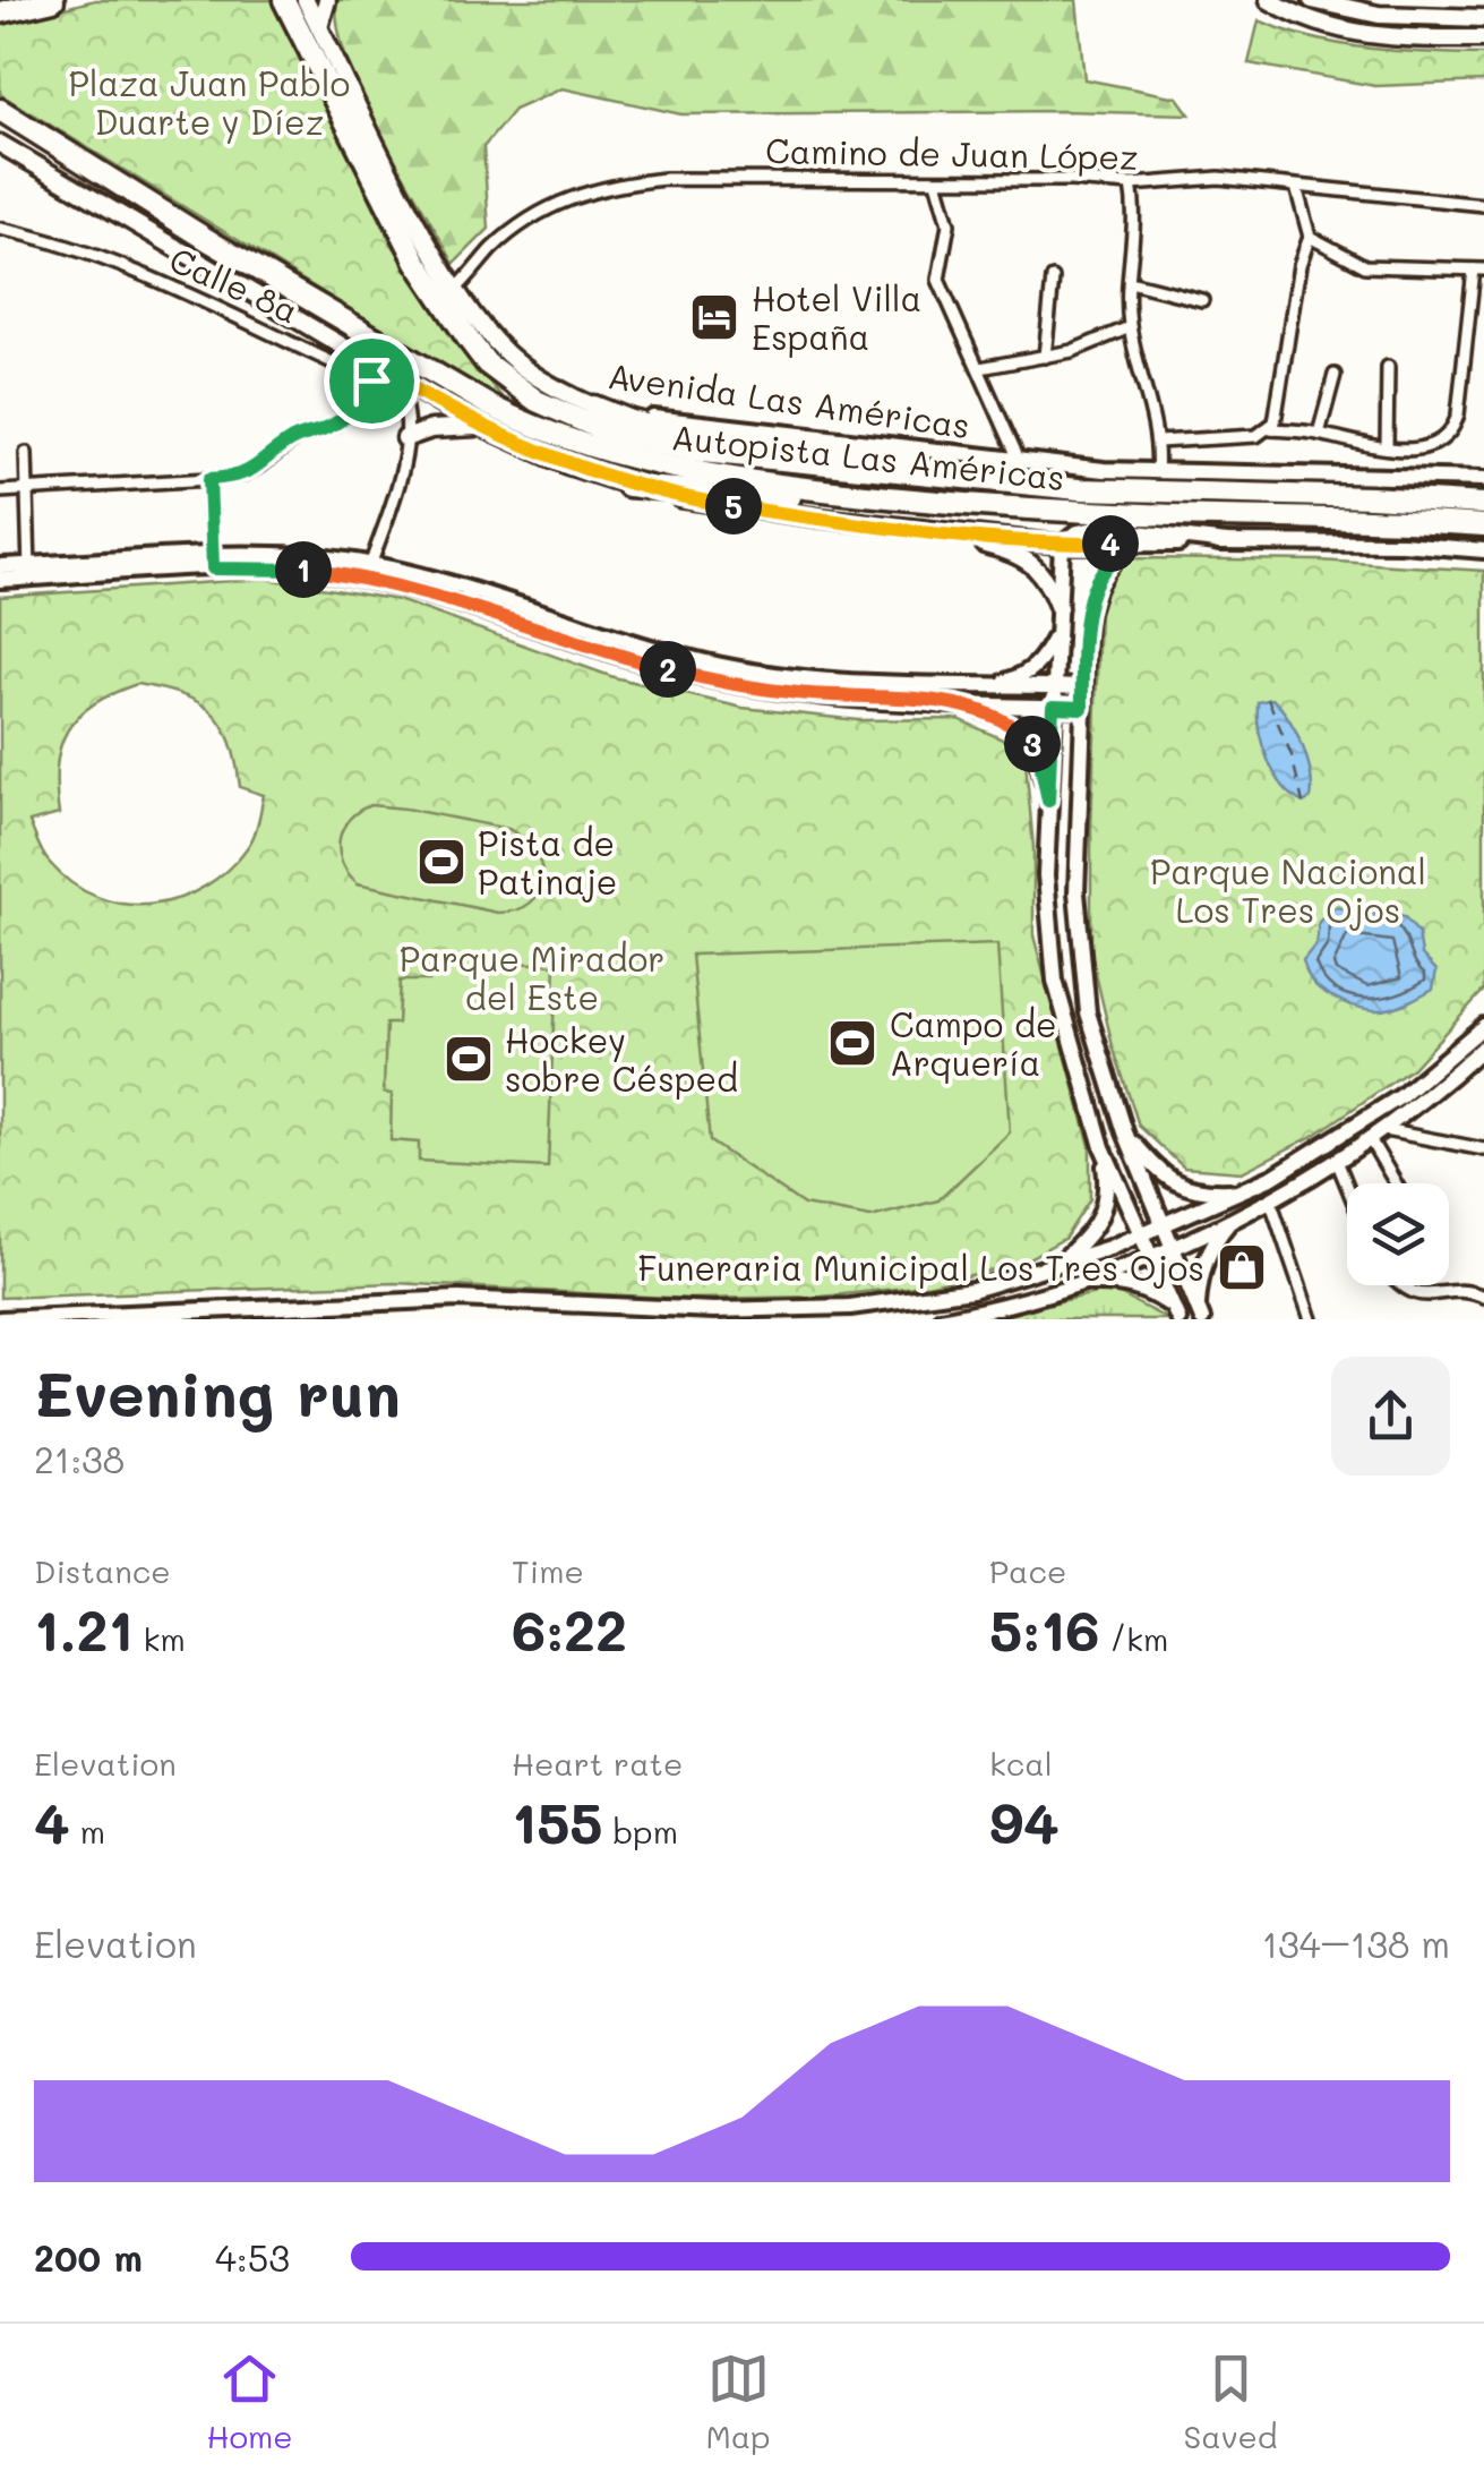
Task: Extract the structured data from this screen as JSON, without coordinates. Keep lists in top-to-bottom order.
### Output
{
  "streets": {
    "highway": ["Autopista Las Américas"],
    "main road": ["Avenida Las Américas"],
    "street": ["Camino de Juan López", "Calle 8a"]
  },
  "crossings": [
    ["Camino de Juan López", "Avenida Las Américas"]
  ],
  "parks": ["Plaza Juan Pablo Duarte y Díez", "Parque Nacional Los Tres Ojos", "Parque Mirador del Este"],
  "places": {
    "hotel": ["Hotel Villa España"],
    "sports": ["Pista de Patinaje", "Campo de Arquería", "Hockey sobre Césped"],
    "shop": ["Funeraria Municipal Los Tres Ojos"]
  },
  "page": {
    "pins": [
      "5",
      "4",
      "1",
      "2",
      "3"
    ],
    "heading": ["Evening run", "21:38"],
    "stats": [
      ["Distance", "1.21 km"],
      ["Time", "6:22"],
      ["Pace", "5:16 /km"],
      ["Elevation", "4 m"],
      ["Heart rate", "155 bpm"],
      ["kcal", "94"]
    ],
    "chart": ["Elevation", "134–138 m"],
    "list": [
      {
        "name": "200 m",
        "note": "4:53"
      }
    ],
    "tabs": ["Home", "Map", "Saved"]
  }
}
